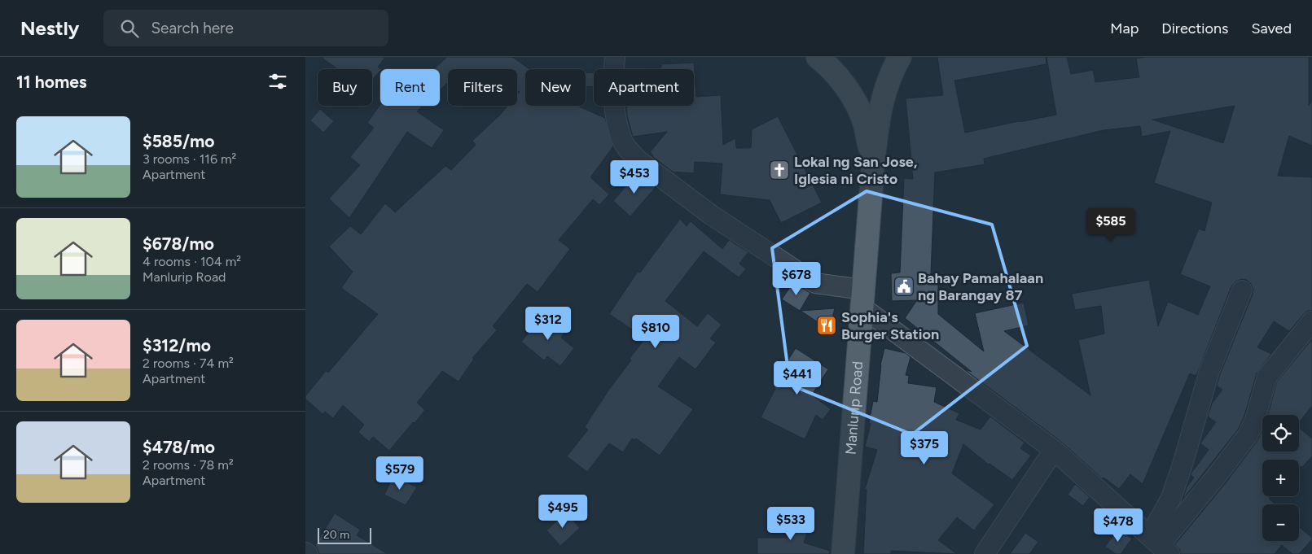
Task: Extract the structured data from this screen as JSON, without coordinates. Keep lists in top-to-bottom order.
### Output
{
  "streets": {
    "main road": ["Manlurip Road"]
  },
  "places": {
    "church": ["Lokal ng San Jose, Iglesia ni Cristo"],
    "public building": ["Bahay Pamahalaan ng Barangay 87"],
    "restaurant": ["Sophia's Burger Station"]
  },
  "scale_bar": "20 m",
  "page": {
    "header": "Nestly",
    "search": "Search here",
    "nav": ["Map", "Directions", "Saved"],
    "heading": "11 homes",
    "chip": [
      "Buy",
      "Rent",
      "Filters",
      "New",
      "Apartment"
    ],
    "list": [
      {
        "name": "$585/mo",
        "note": "3 rooms · 116 m² · Apartment"
      },
      {
        "name": "$678/mo",
        "note": "4 rooms · 104 m² · Manlurip Road"
      },
      {
        "name": "$312/mo",
        "note": "2 rooms · 74 m² · Apartment"
      },
      {
        "name": "$478/mo",
        "note": "2 rooms · 78 m² · Apartment"
      }
    ],
    "price": [
      "$453",
      "$585",
      "$678",
      "$312",
      "$810",
      "$441",
      "$375",
      "$579",
      "$495",
      "$533",
      "$478"
    ],
    "map_buttons": ["+", "−"],
    "scale": "20 m"
  }
}
